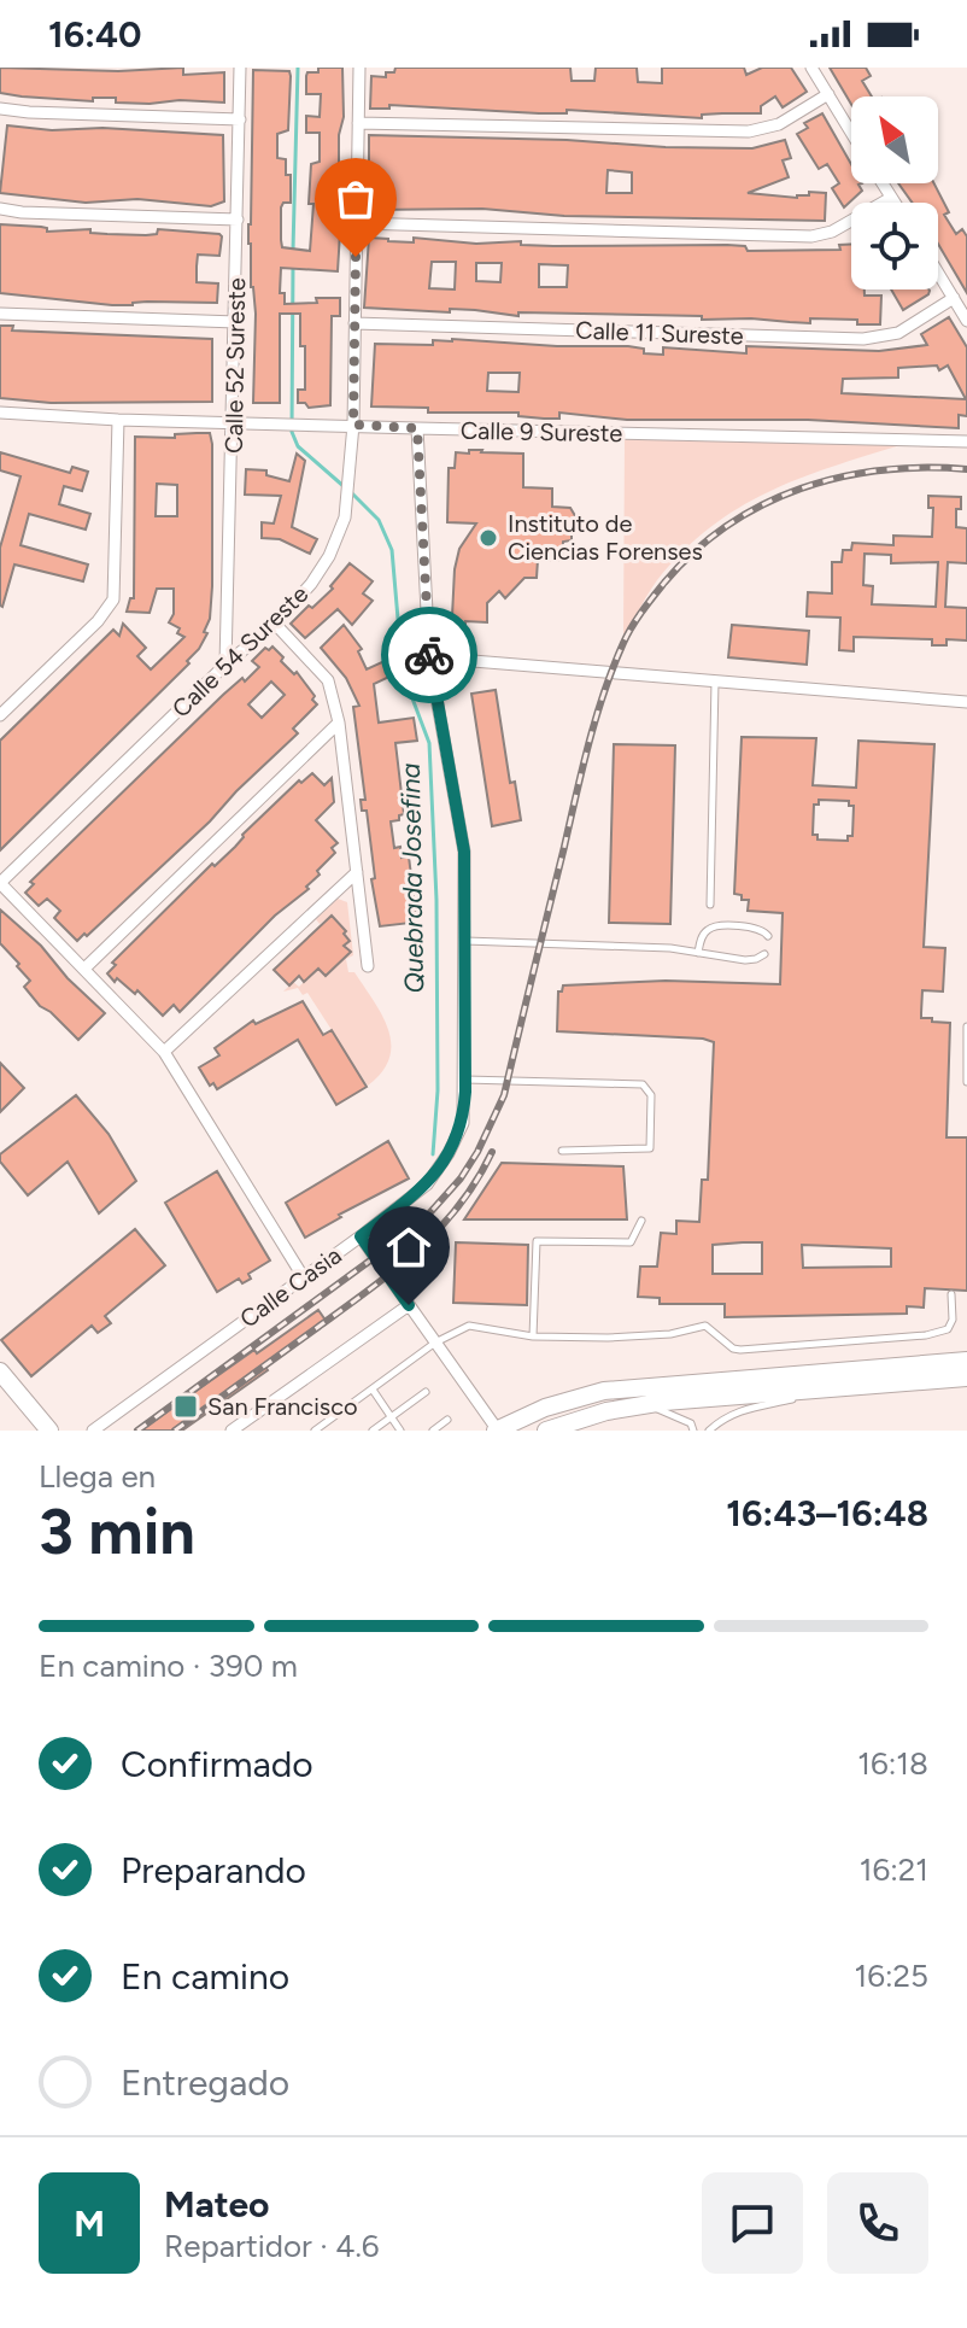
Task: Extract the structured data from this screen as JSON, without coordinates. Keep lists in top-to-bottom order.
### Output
{
  "streets": {
    "street": [
      "Calle 11 Sureste",
      "Calle 52 Sureste",
      "Calle 9 Sureste",
      "Calle 54 Sureste",
      "Calle Casia"
    ]
  },
  "crossings": [
    ["Calle 11 Sureste", "Calle 54 Sureste"],
    ["Calle 52 Sureste", "Calle 9 Sureste"],
    ["Calle 52 Sureste", "Calle 54 Sureste"],
    ["Calle 9 Sureste", "Calle 54 Sureste"],
    ["Calle 9 Sureste", "Calle Casia"]
  ],
  "water": ["Quebrada Josefina"],
  "places": {
    "other": ["Instituto de Ciencias Forenses"],
    "transit": ["San Francisco"]
  },
  "north": "top left",
  "page": {
    "status": "16:40",
    "heading": ["3 min", "Llega en", "16:43–16:48"],
    "panel": ["Mateo", "Repartidor · 4.6"],
    "bar": "En camino · 390 m",
    "list": [
      ["Confirmado", "16:18"],
      ["Preparando", "16:21"],
      ["En camino", "16:25"],
      "Entregado"
    ],
    "round": "M"
  }
}
